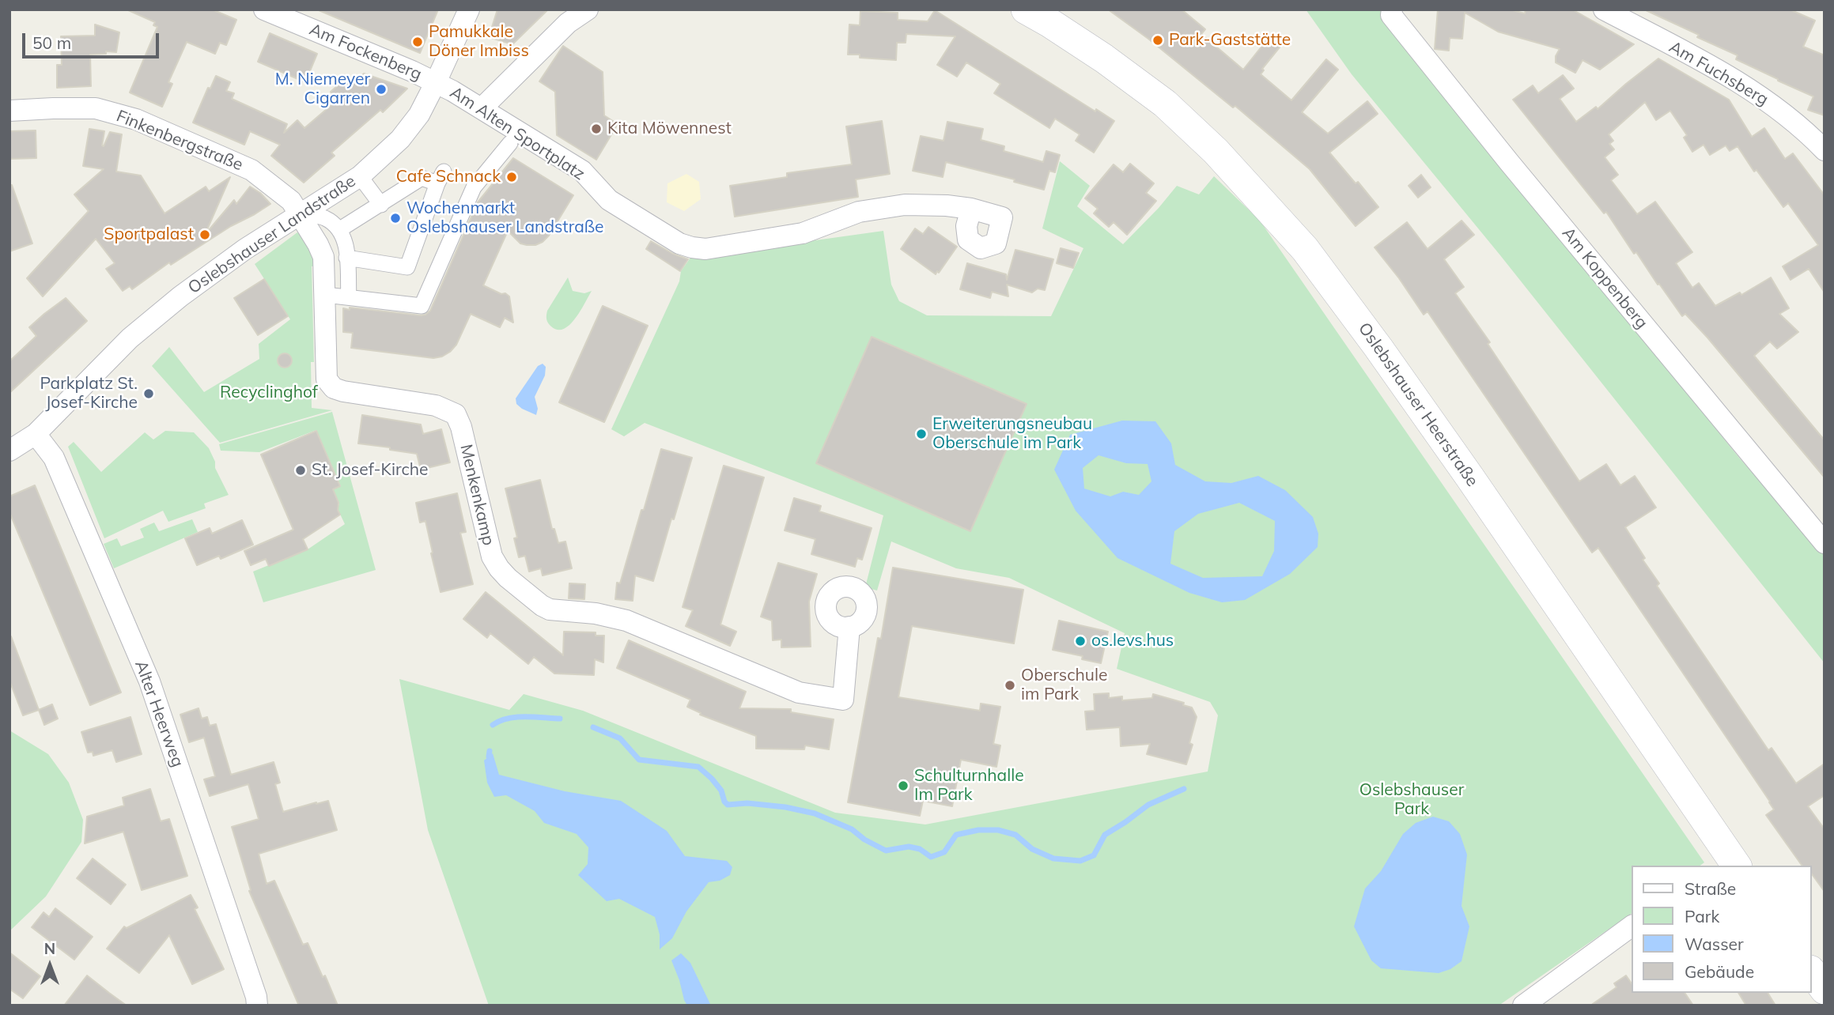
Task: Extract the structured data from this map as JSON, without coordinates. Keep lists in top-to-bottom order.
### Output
{
  "streets": {
    "main road": ["Oslebshauser Heerstraße"],
    "street": [
      "Am Fockenberg",
      "Am Fuchsberg",
      "Am Alten Sportplatz",
      "Finkenbergstraße",
      "Oslebshauser Landstraße",
      "Am Koppenberg",
      "Menkenkamp",
      "Alter Heerweg"
    ]
  },
  "crossings": [
    ["Am Fockenberg", "Am Alten Sportplatz"],
    ["Am Fockenberg", "Oslebshauser Landstraße"],
    ["Am Alten Sportplatz", "Oslebshauser Landstraße"],
    ["Finkenbergstraße", "Oslebshauser Landstraße"],
    ["Finkenbergstraße", "Menkenkamp"],
    ["Oslebshauser Landstraße", "Menkenkamp"],
    ["Oslebshauser Landstraße", "Alter Heerweg"]
  ],
  "parks": ["Recyclinghof", "Oslebshauser Park"],
  "places": [
    "Park-Gaststätte",
    "Pamukkale Döner Imbiss",
    "M. Niemeyer Cigarren",
    "Kita Möwennest",
    "Cafe Schnack",
    "Wochenmarkt Oslebshauser Landstraße",
    "Sportpalast",
    "Parkplatz St. Josef-Kirche",
    "Erweiterungsneubau Oberschule im Park",
    "St. Josef-Kirche",
    "os.levs.hus",
    "Oberschule im Park",
    "Schulturnhalle Im Park"
  ],
  "legend": [
    "Straße",
    "Park",
    "Wasser",
    "Gebäude"
  ],
  "scale_bar": "50 m",
  "north": "top"
}
